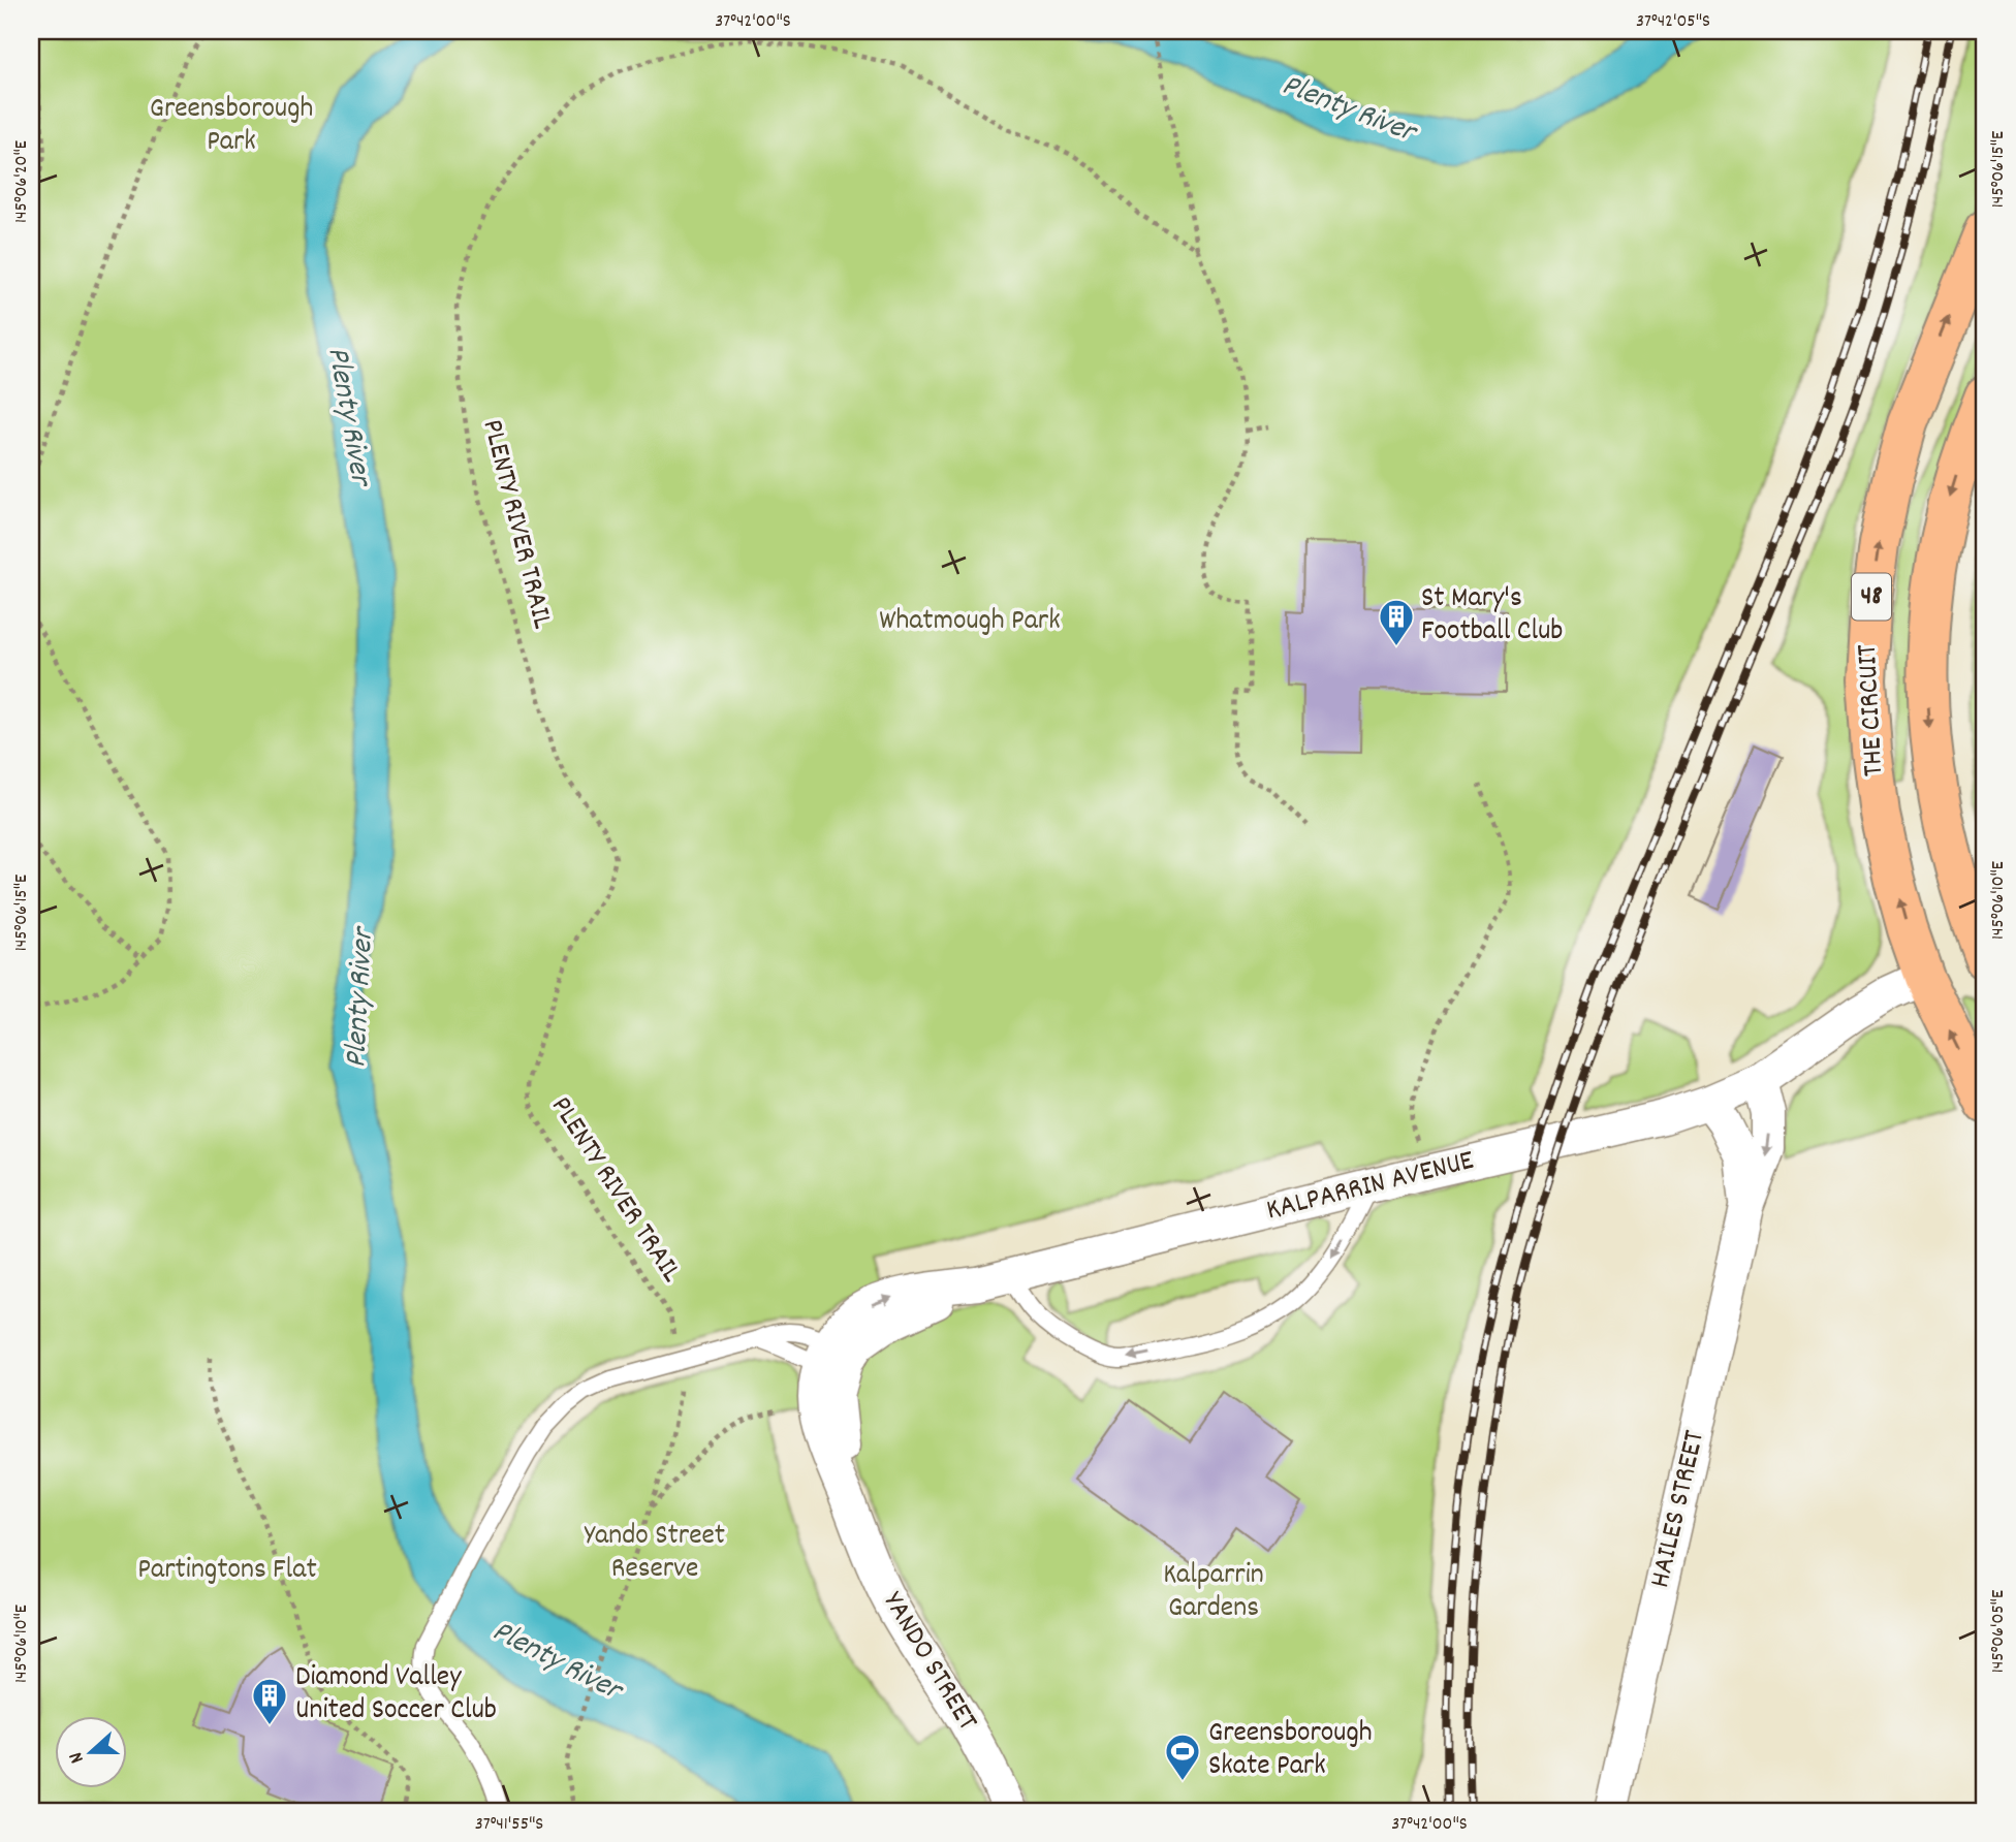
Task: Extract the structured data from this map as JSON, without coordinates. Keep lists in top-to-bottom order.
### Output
{
  "streets": {
    "main road": ["48", "THE CIRCUIT"],
    "street": ["KALPARRIN AVENUE", "HAILES STREET", "YANDO STREET"],
    "path": ["PLENTY RIVER TRAIL"]
  },
  "crossings": [
    ["KALPARRIN AVENUE", "HAILES STREET"],
    ["KALPARRIN AVENUE", "YANDO STREET"]
  ],
  "water": ["Plenty River"],
  "parks": [
    "Greensborough Park",
    "Whatmough Park",
    "Yando Street Reserve",
    "Partingtons Flat",
    "Kalparrin Gardens"
  ],
  "places": {
    "building": ["St Mary's Football Club", "Diamond Valley United Soccer Club"],
    "sports": ["Greensborough Skate Park"]
  },
  "north": "left",
  "coordinates": [
    "37°42'00\"S",
    "37°42'05\"S",
    "145°06'15\"E",
    "145°06'20\"E",
    "145°06'10\"E",
    "145°06'05\"E",
    "37°41'55\"S"
  ]
}
